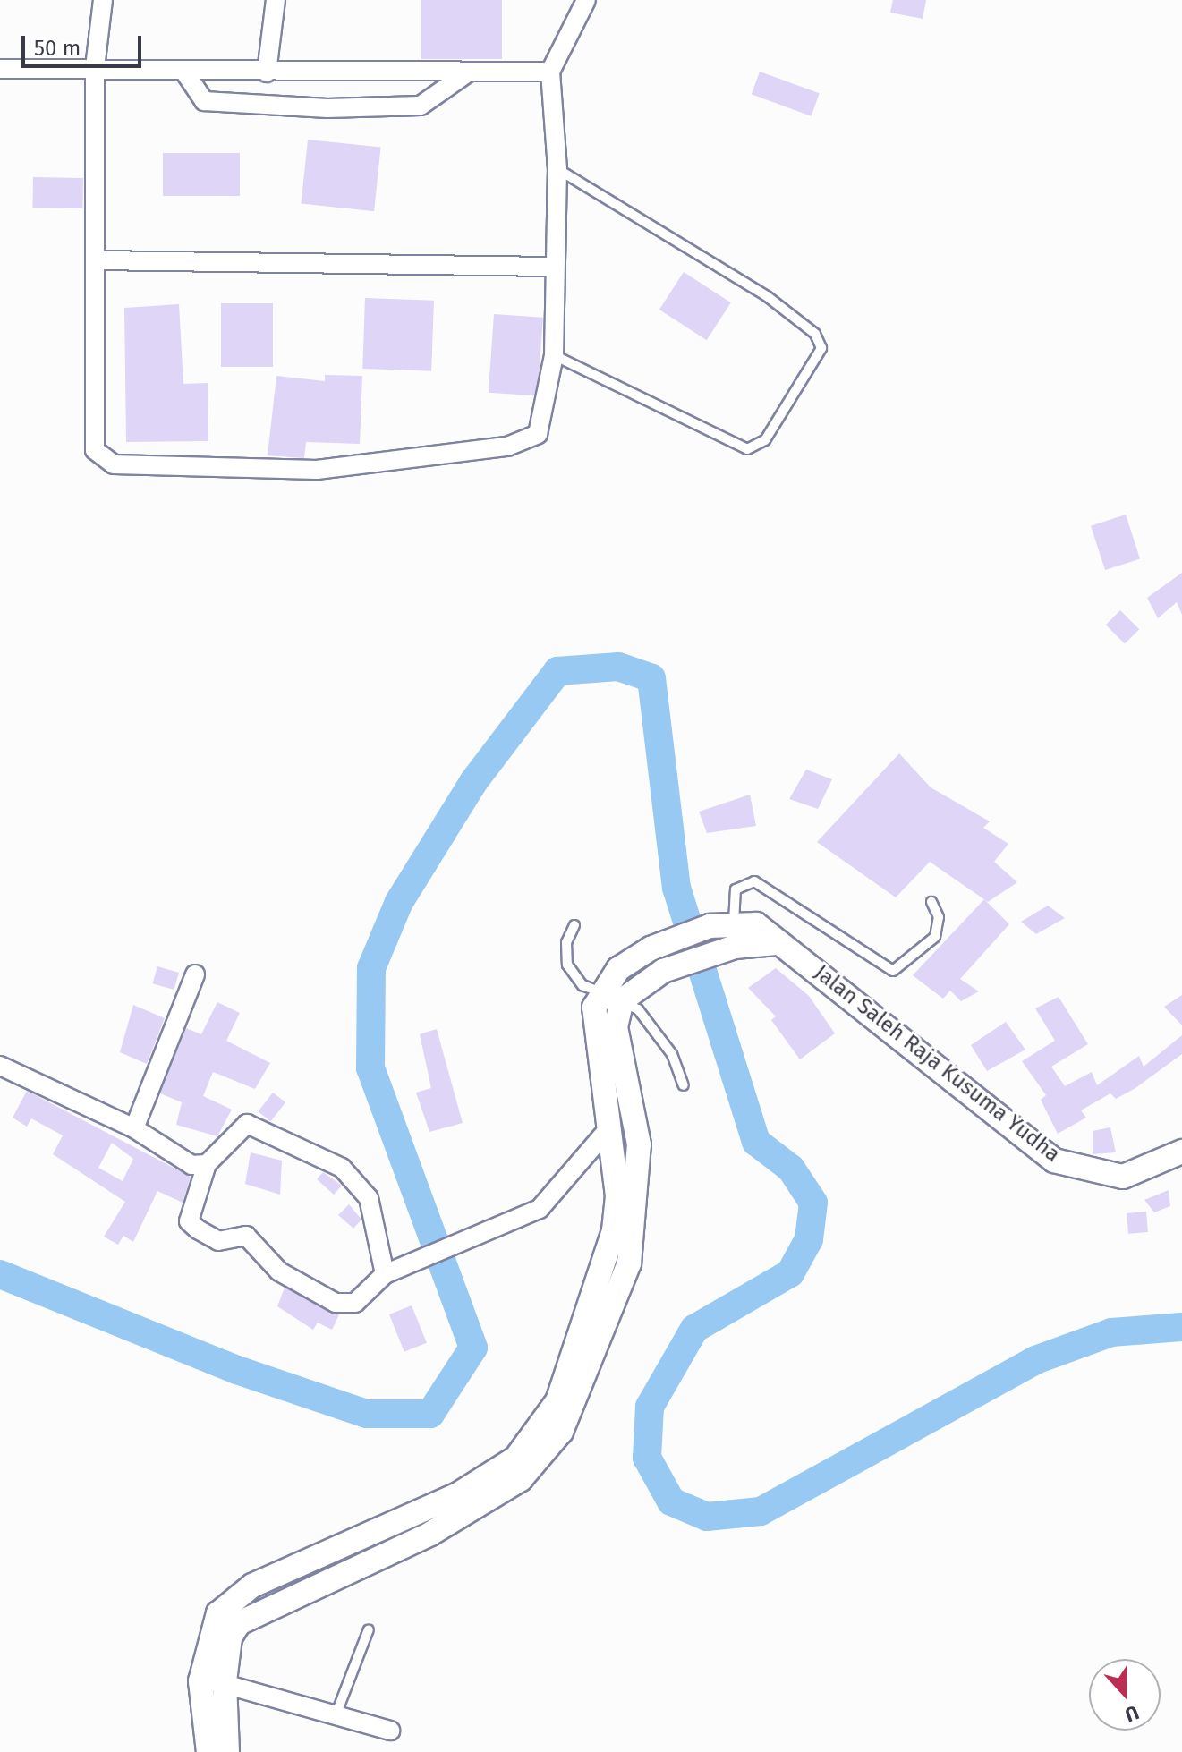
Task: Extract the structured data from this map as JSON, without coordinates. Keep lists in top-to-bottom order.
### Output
{
  "streets": {
    "street": ["Jalan Saleh Raja Kusuma Yudha"]
  },
  "scale_bar": "50 m",
  "north": "bottom"
}
